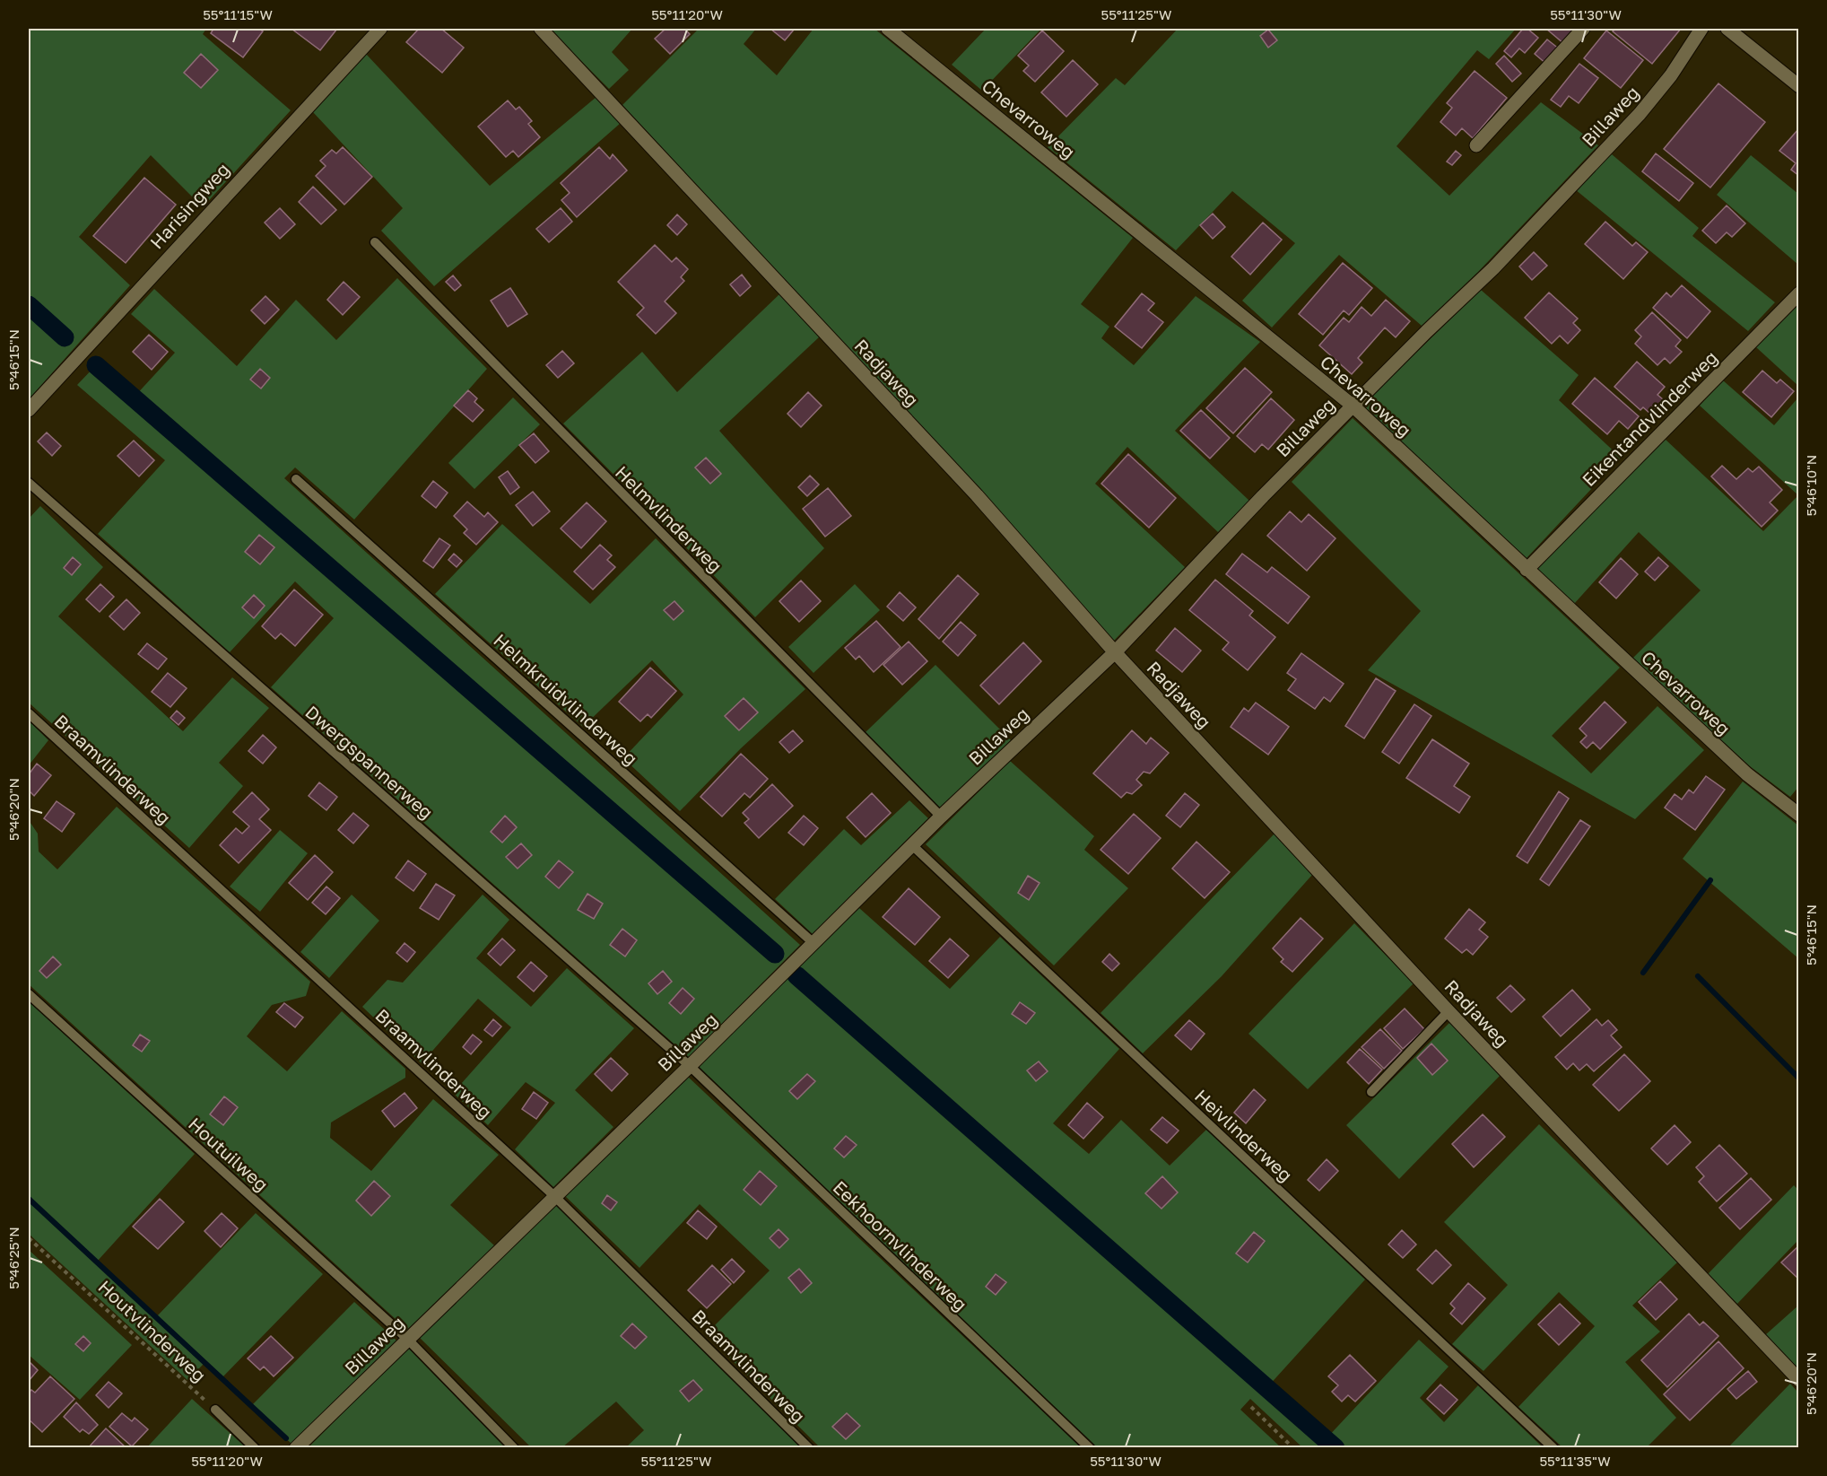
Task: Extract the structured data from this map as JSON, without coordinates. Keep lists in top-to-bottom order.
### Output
{
  "streets": {
    "street": [
      "Billaweg",
      "Chevarroweg",
      "Harisingweg",
      "Radjaweg",
      "Eikentandvlinderweg"
    ],
    "lane": [
      "Helmvlinderweg",
      "Helmkruidvlinderweg",
      "Dwergspannerweg",
      "Braamvlinderweg",
      "Heivlinderweg",
      "Houtuilweg",
      "Eekhoornvlinderweg"
    ],
    "path": ["Houtvlinderweg"]
  },
  "crossings": [
    ["Billaweg", "Chevarroweg"],
    ["Billaweg", "Radjaweg"],
    ["Billaweg", "Helmvlinderweg"],
    ["Billaweg", "Helmkruidvlinderweg"],
    ["Billaweg", "Dwergspannerweg"],
    ["Billaweg", "Braamvlinderweg"],
    ["Billaweg", "Heivlinderweg"],
    ["Billaweg", "Houtuilweg"],
    ["Billaweg", "Eekhoornvlinderweg"],
    ["Chevarroweg", "Eikentandvlinderweg"],
    ["Dwergspannerweg", "Eekhoornvlinderweg"]
  ],
  "coordinates": [
    "55°11'15\"W",
    "55°11'20\"W",
    "55°11'25\"W",
    "55°11'30\"W",
    "5°46'15\"N",
    "5°46'10\"N",
    "5°46'20\"N",
    "5°46'25\"N",
    "55°11'35\"W"
  ]
}
